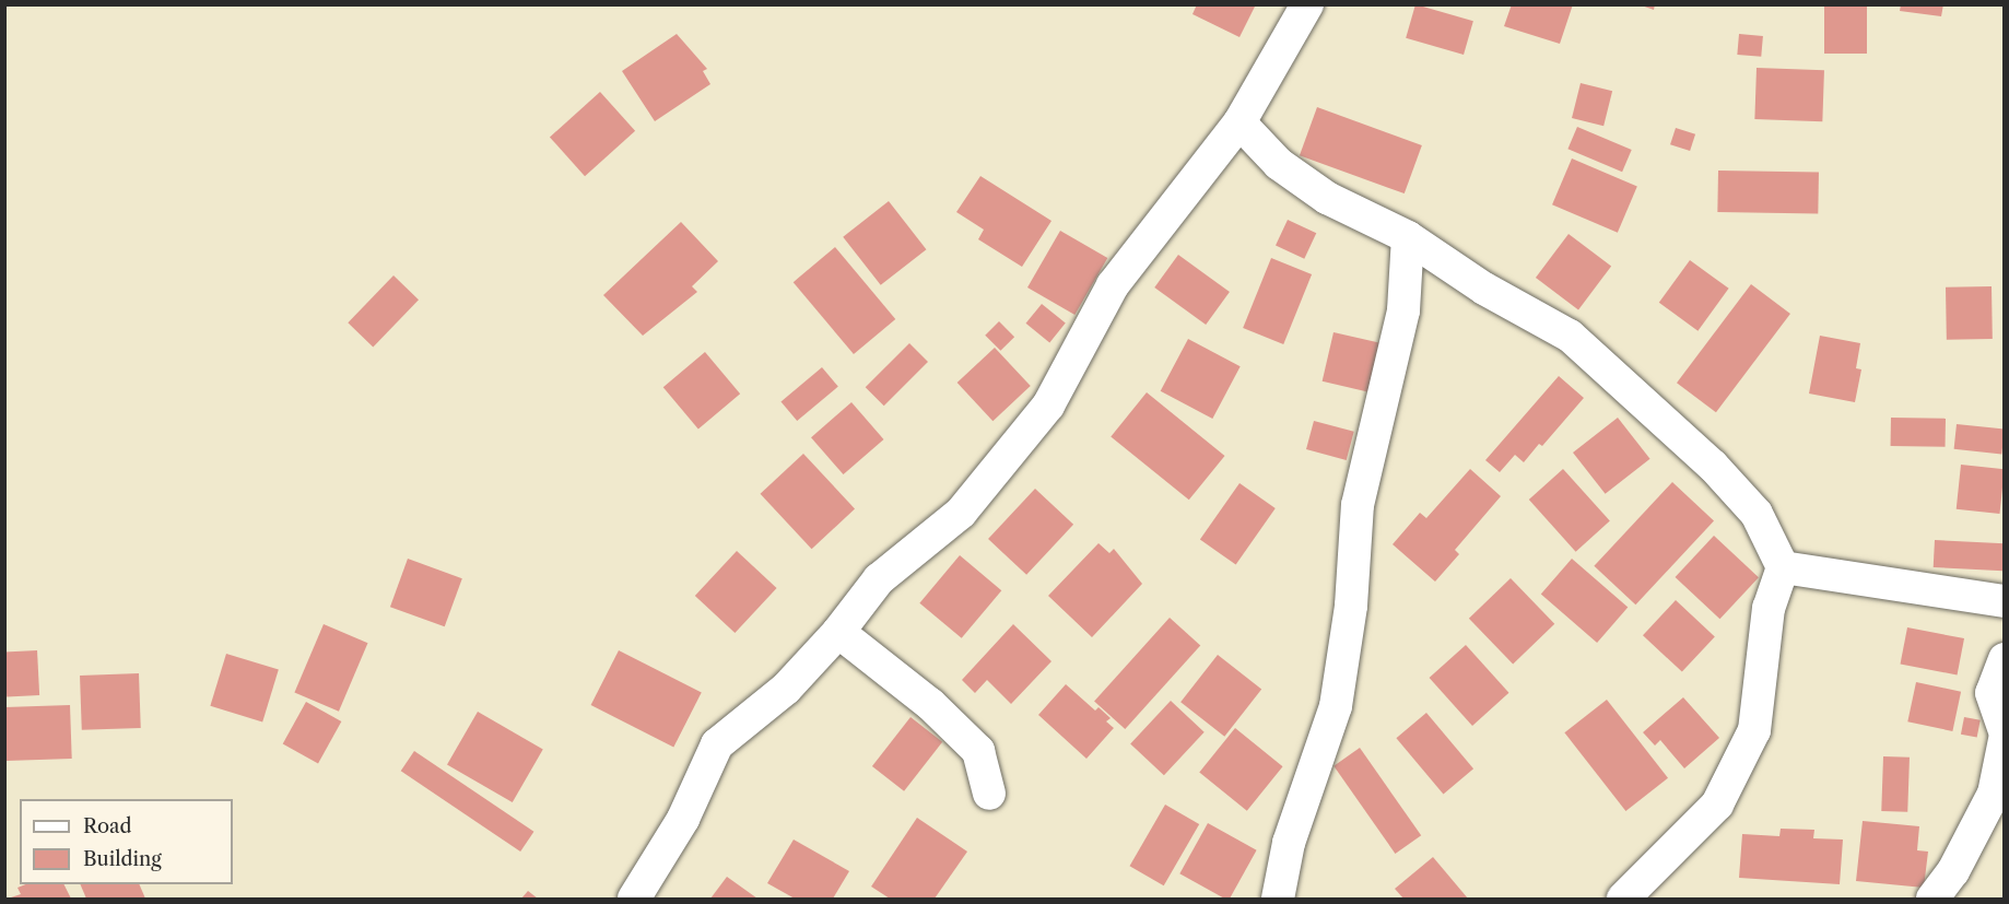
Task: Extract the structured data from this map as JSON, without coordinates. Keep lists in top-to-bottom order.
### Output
{
  "legend": ["Road", "Building"]
}
